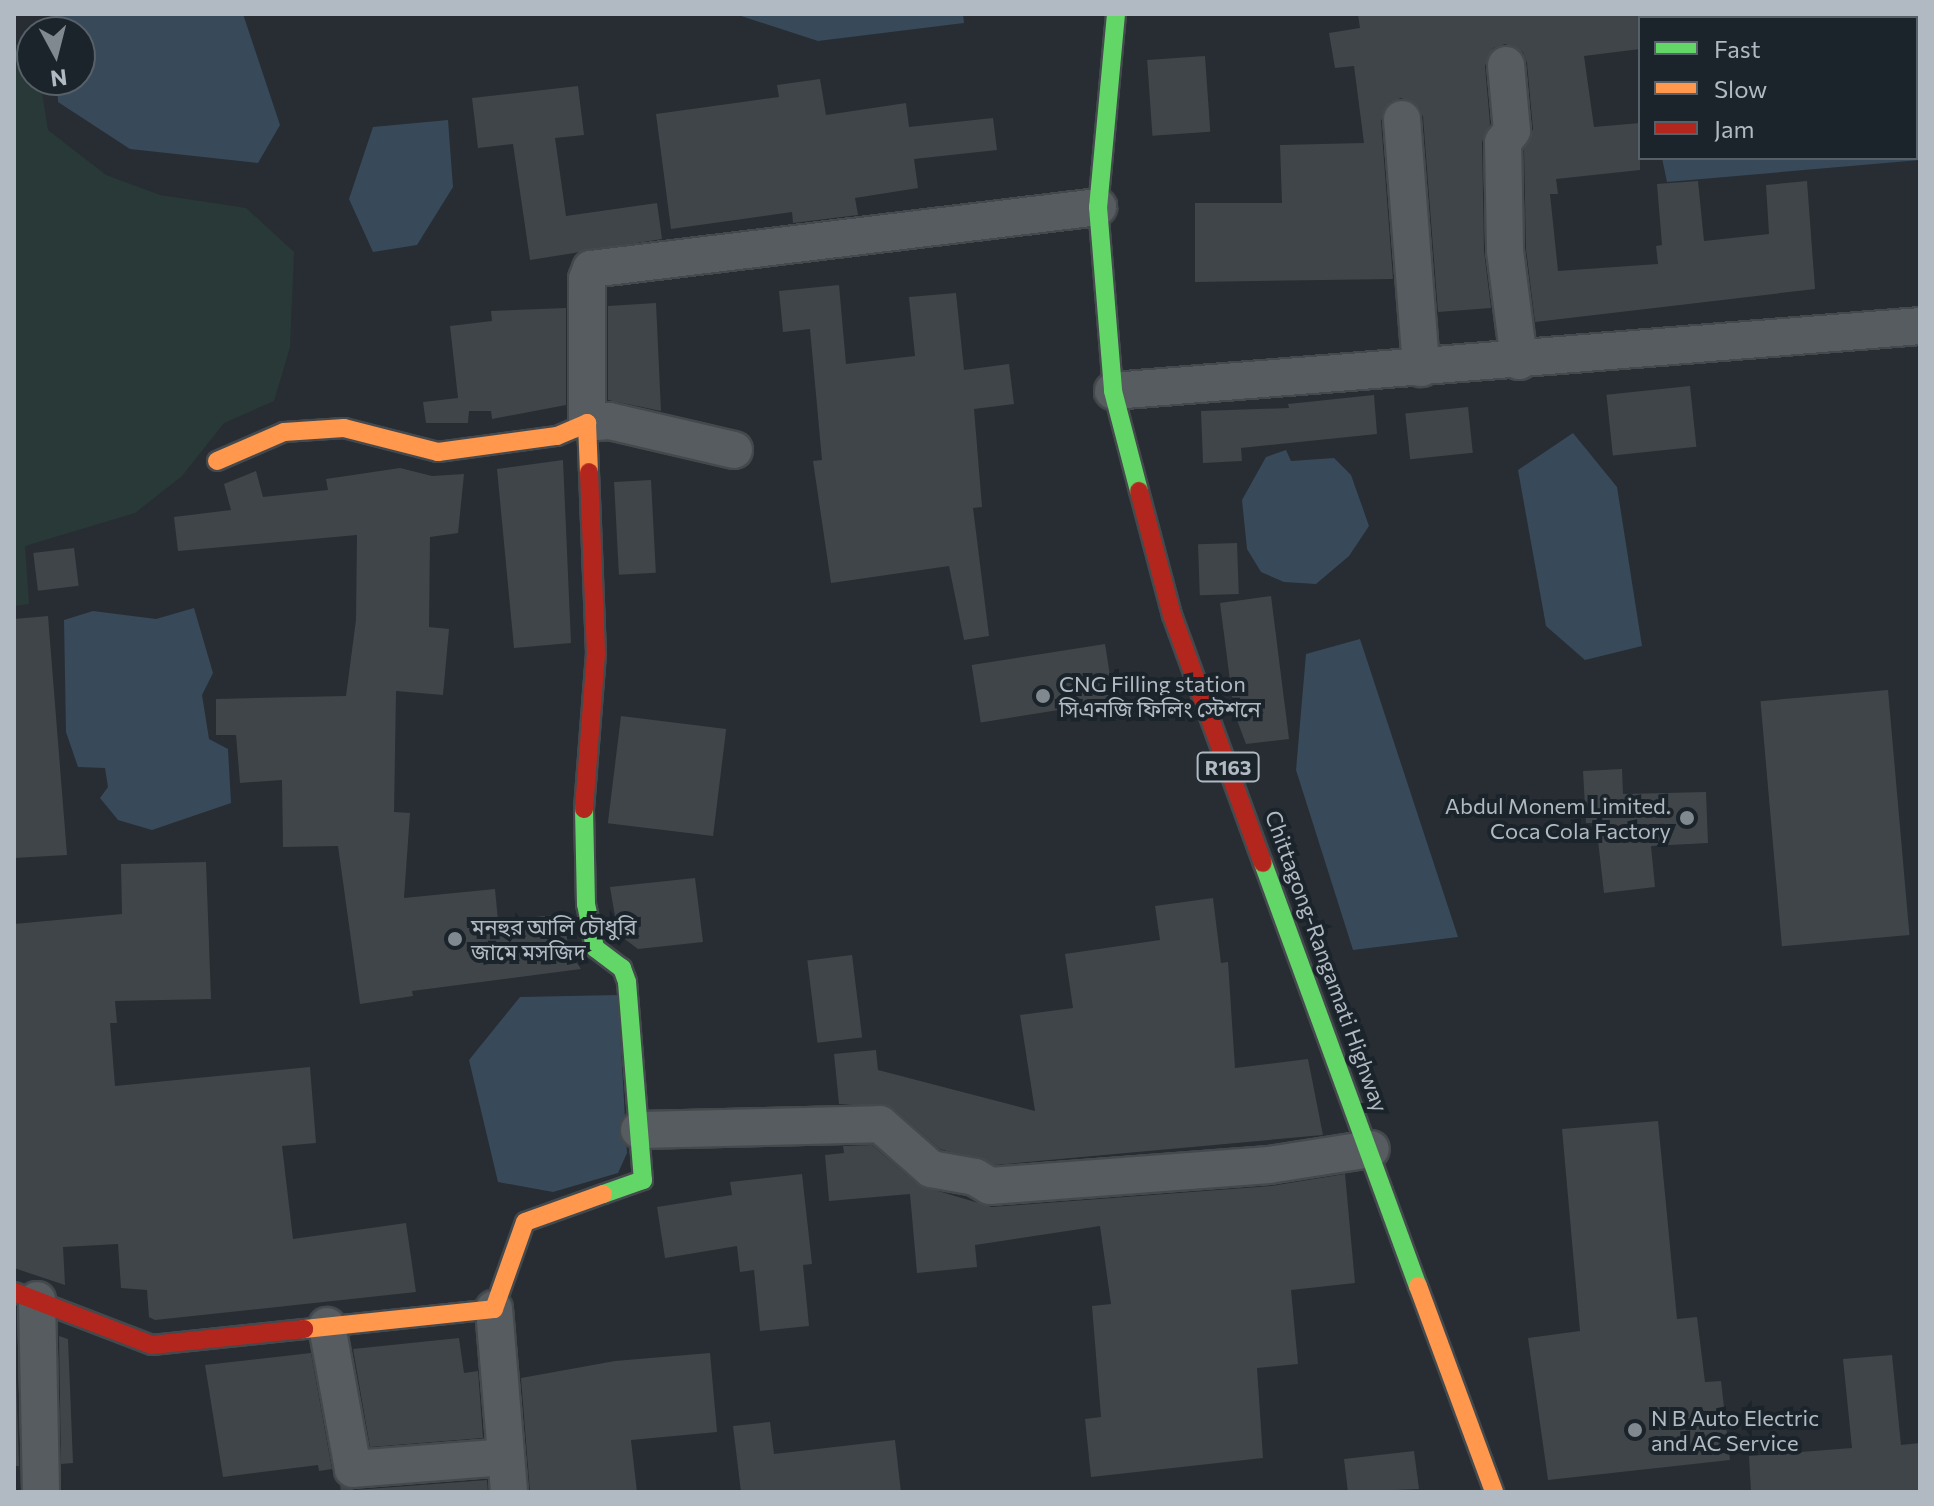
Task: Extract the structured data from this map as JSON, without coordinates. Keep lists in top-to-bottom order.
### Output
{
  "streets": {
    "street": ["R163", "Chittagong-Rangamati Highway"]
  },
  "places": [
    "CNG Filling station সিএনজি ফিলিং স্টেশনে",
    "Abdul Monem Limited. Coca Cola Factory",
    "মনহুর আলি চৌধুরি জামে মসজিদ",
    "N B Auto Electric and AC Service"
  ],
  "legend": ["Fast", "Slow", "Jam"],
  "north": "bottom"
}
